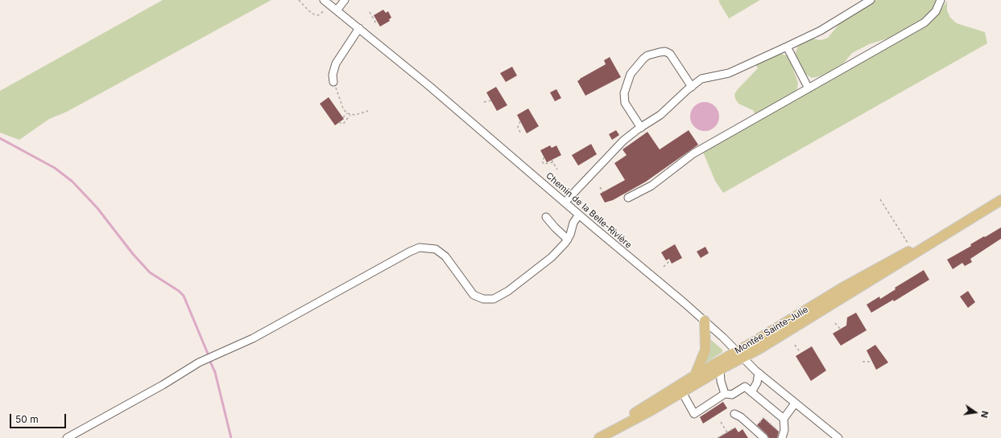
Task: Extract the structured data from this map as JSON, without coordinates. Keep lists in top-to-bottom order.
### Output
{
  "streets": {
    "main road": ["Montée Sainte-Julie"],
    "street": ["Chemin de la Belle-Rivière"]
  },
  "crossings": [
    ["Chemin de la Belle-Rivière", "Montée Sainte-Julie"]
  ],
  "scale_bar": "50 m",
  "north": "right"
}
